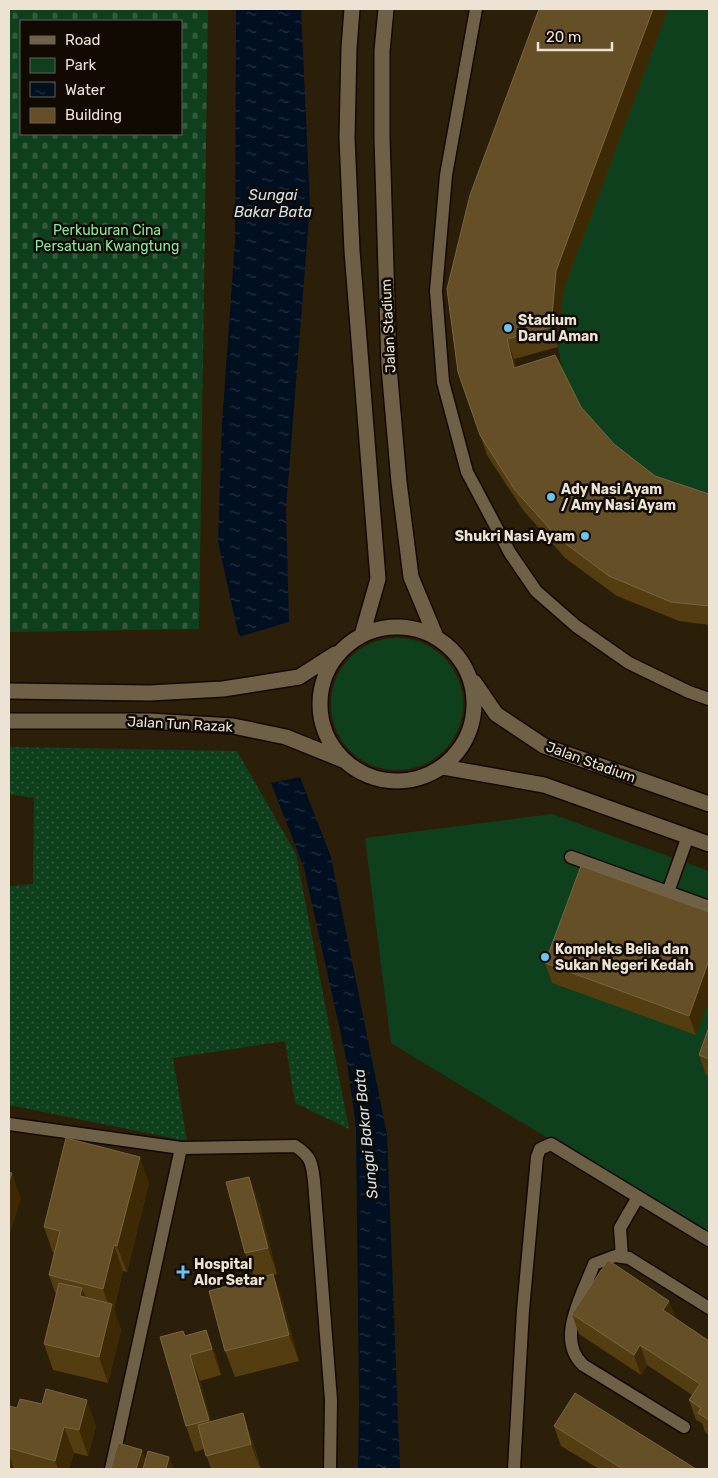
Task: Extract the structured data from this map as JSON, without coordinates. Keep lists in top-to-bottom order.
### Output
{
  "streets": {
    "main road": ["Jalan Stadium", "Jalan Tun Razak"]
  },
  "crossings": [
    ["Jalan Stadium", "Jalan Tun Razak"]
  ],
  "water": ["Sungai Bakar Bata"],
  "parks": ["Perkuburan Cina Persatuan Kwangtung"],
  "places": {
    "other": [
      "Stadium Darul Aman",
      "Ady Nasi Ayam / Amy Nasi Ayam",
      "Shukri Nasi Ayam",
      "Kompleks Belia dan Sukan Negeri Kedah"
    ],
    "health": ["Hospital Alor Setar"]
  },
  "legend": [
    "Road",
    "Park",
    "Water",
    "Building"
  ],
  "scale_bar": "20 m"
}
